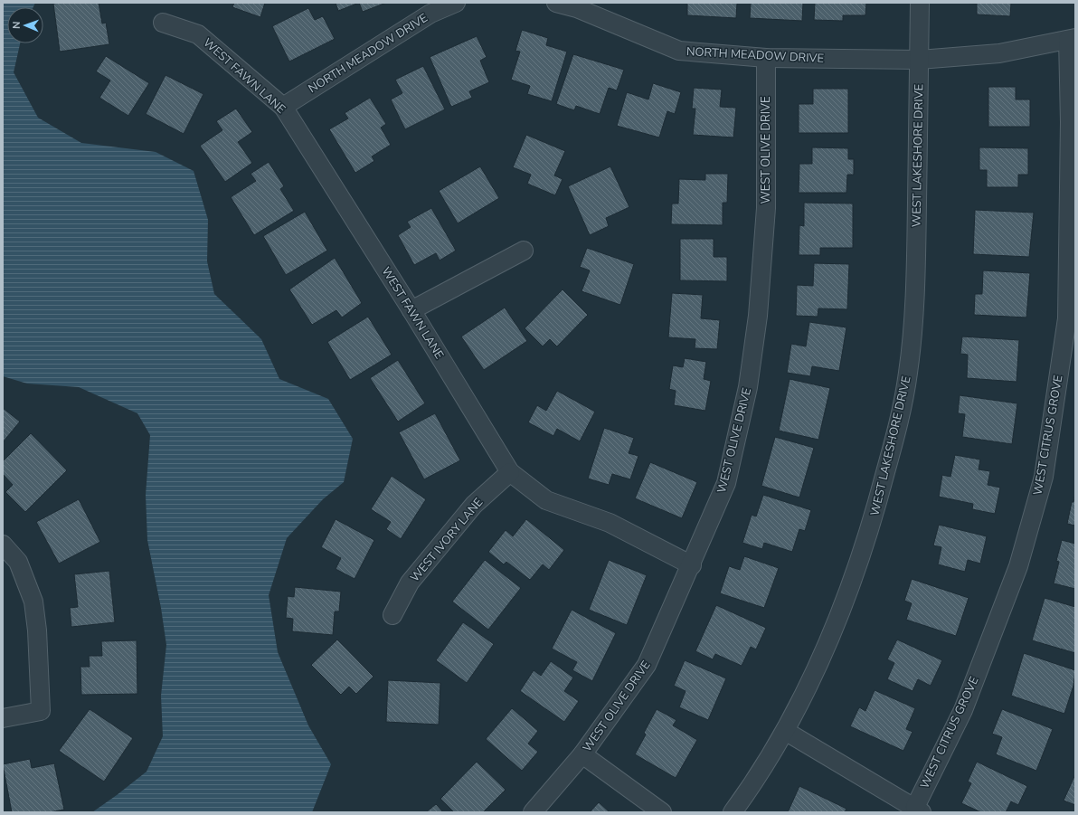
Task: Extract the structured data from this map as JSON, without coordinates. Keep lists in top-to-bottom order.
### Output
{
  "streets": {
    "street": [
      "NORTH MEADOW DRIVE",
      "WEST FAWN LANE",
      "WEST OLIVE DRIVE",
      "WEST LAKESHORE DRIVE",
      "WEST CITRUS GROVE",
      "WEST IVORY LANE"
    ]
  },
  "crossings": [
    ["NORTH MEADOW DRIVE", "WEST FAWN LANE"],
    ["NORTH MEADOW DRIVE", "WEST OLIVE DRIVE"],
    ["NORTH MEADOW DRIVE", "WEST LAKESHORE DRIVE"],
    ["NORTH MEADOW DRIVE", "WEST CITRUS GROVE"],
    ["WEST FAWN LANE", "WEST OLIVE DRIVE"],
    ["WEST FAWN LANE", "WEST IVORY LANE"]
  ],
  "north": "left"
}
